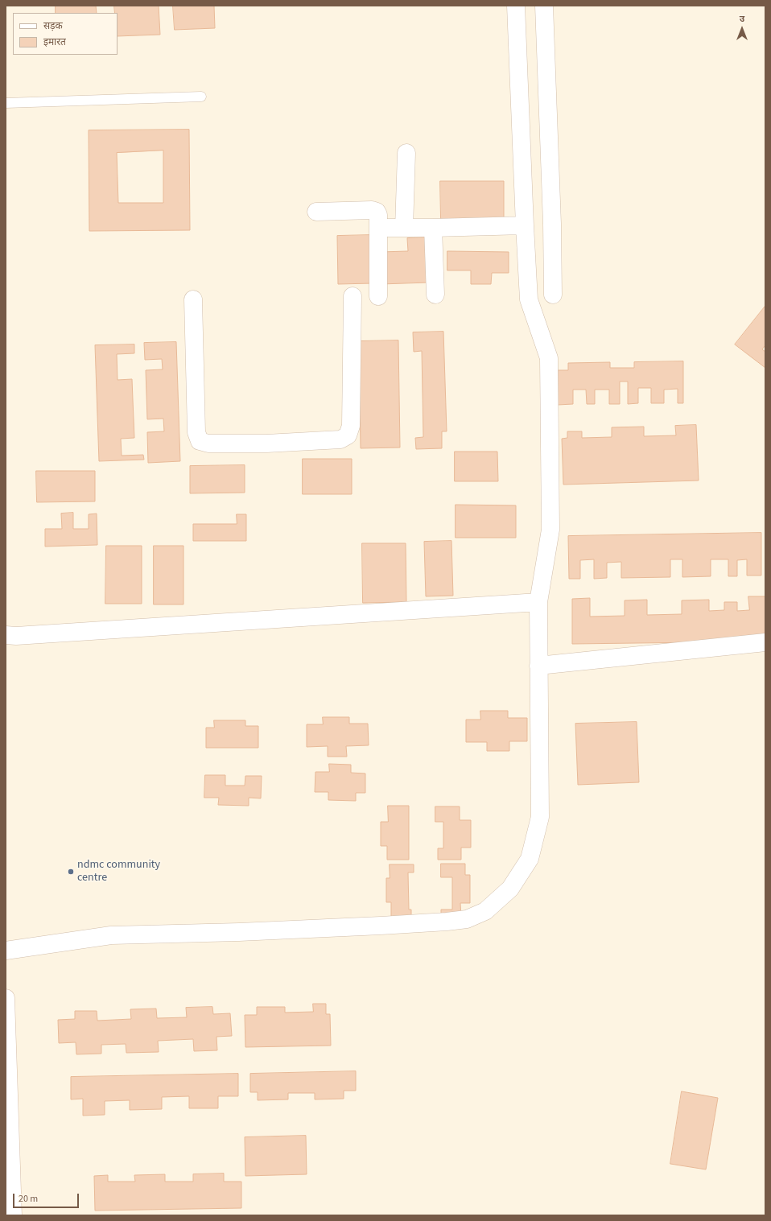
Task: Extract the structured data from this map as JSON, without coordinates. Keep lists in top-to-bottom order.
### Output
{
  "places": ["ndmc community centre"],
  "legend": ["सड़क", "इमारत"],
  "scale_bar": "20 m",
  "north": "top"
}
